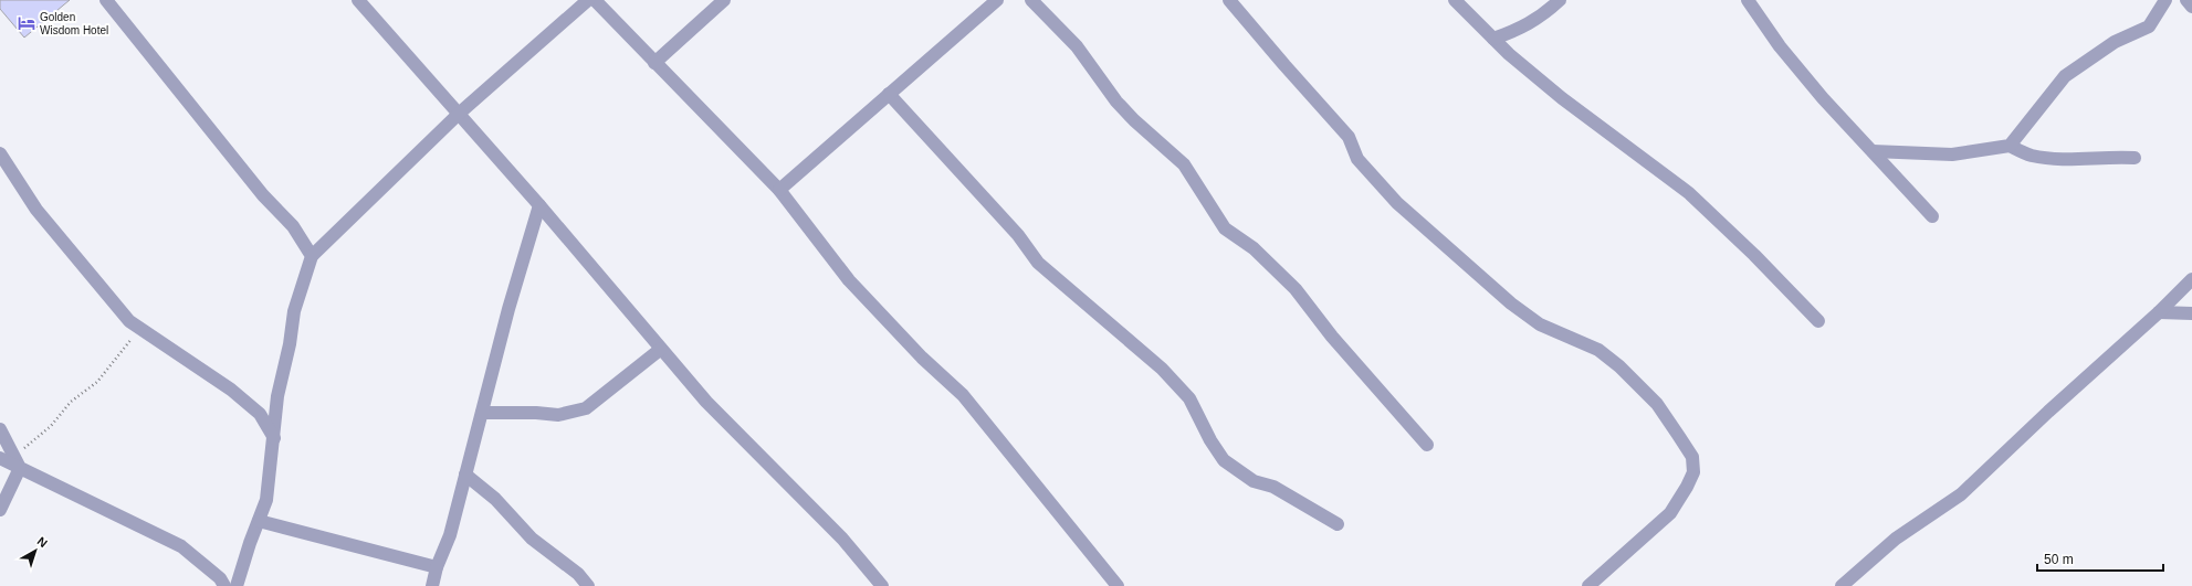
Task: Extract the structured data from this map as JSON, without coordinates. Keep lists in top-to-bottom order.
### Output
{
  "places": {
    "hotel": ["Golden Wisdom Hotel"]
  },
  "scale_bar": "50 m",
  "north": "top right"
}
